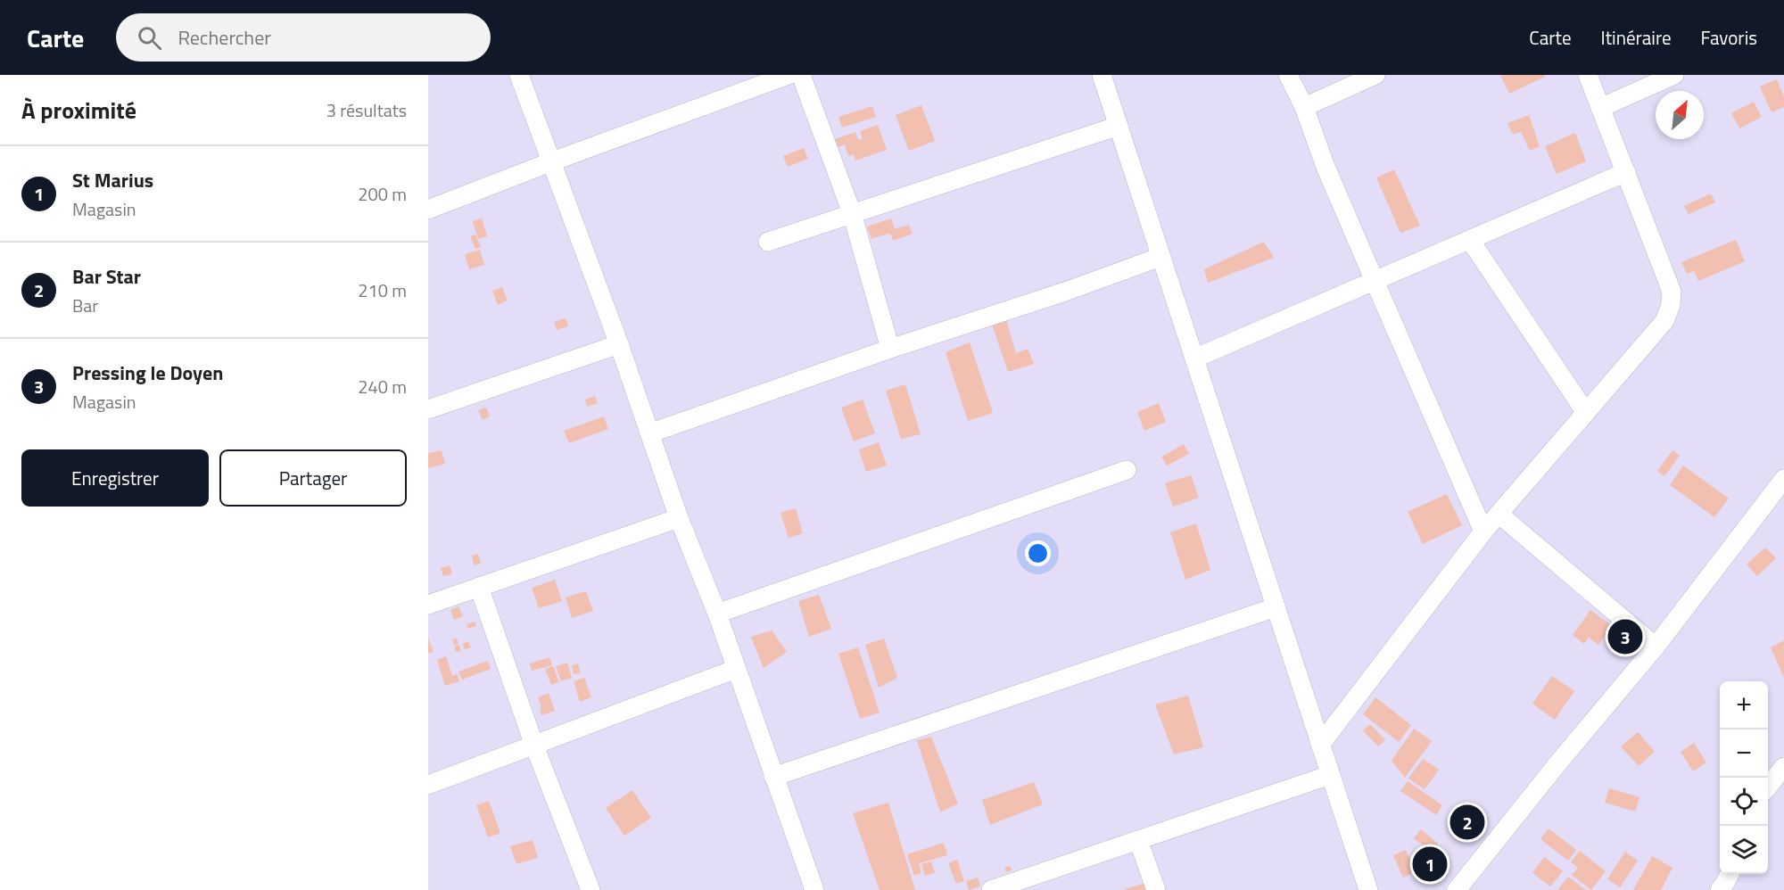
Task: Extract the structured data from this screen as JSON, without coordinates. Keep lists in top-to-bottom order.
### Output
{
  "north": "top right",
  "page": {
    "header": "Carte",
    "search": "Rechercher",
    "nav": ["Carte", "Itinéraire", "Favoris"],
    "heading": ["À proximité", "3 résultats"],
    "list": [
      {
        "mark": "1",
        "name": "St Marius",
        "note": "Magasin",
        "value": "200 m"
      },
      {
        "mark": "2",
        "name": "Bar Star",
        "note": "Bar",
        "value": "210 m"
      },
      {
        "mark": "3",
        "name": "Pressing le Doyen",
        "note": "Magasin",
        "value": "240 m"
      }
    ],
    "buttons": ["Enregistrer", "Partager"],
    "pins": ["3", "2", "1"],
    "map_buttons": ["+", "−"]
  }
}
